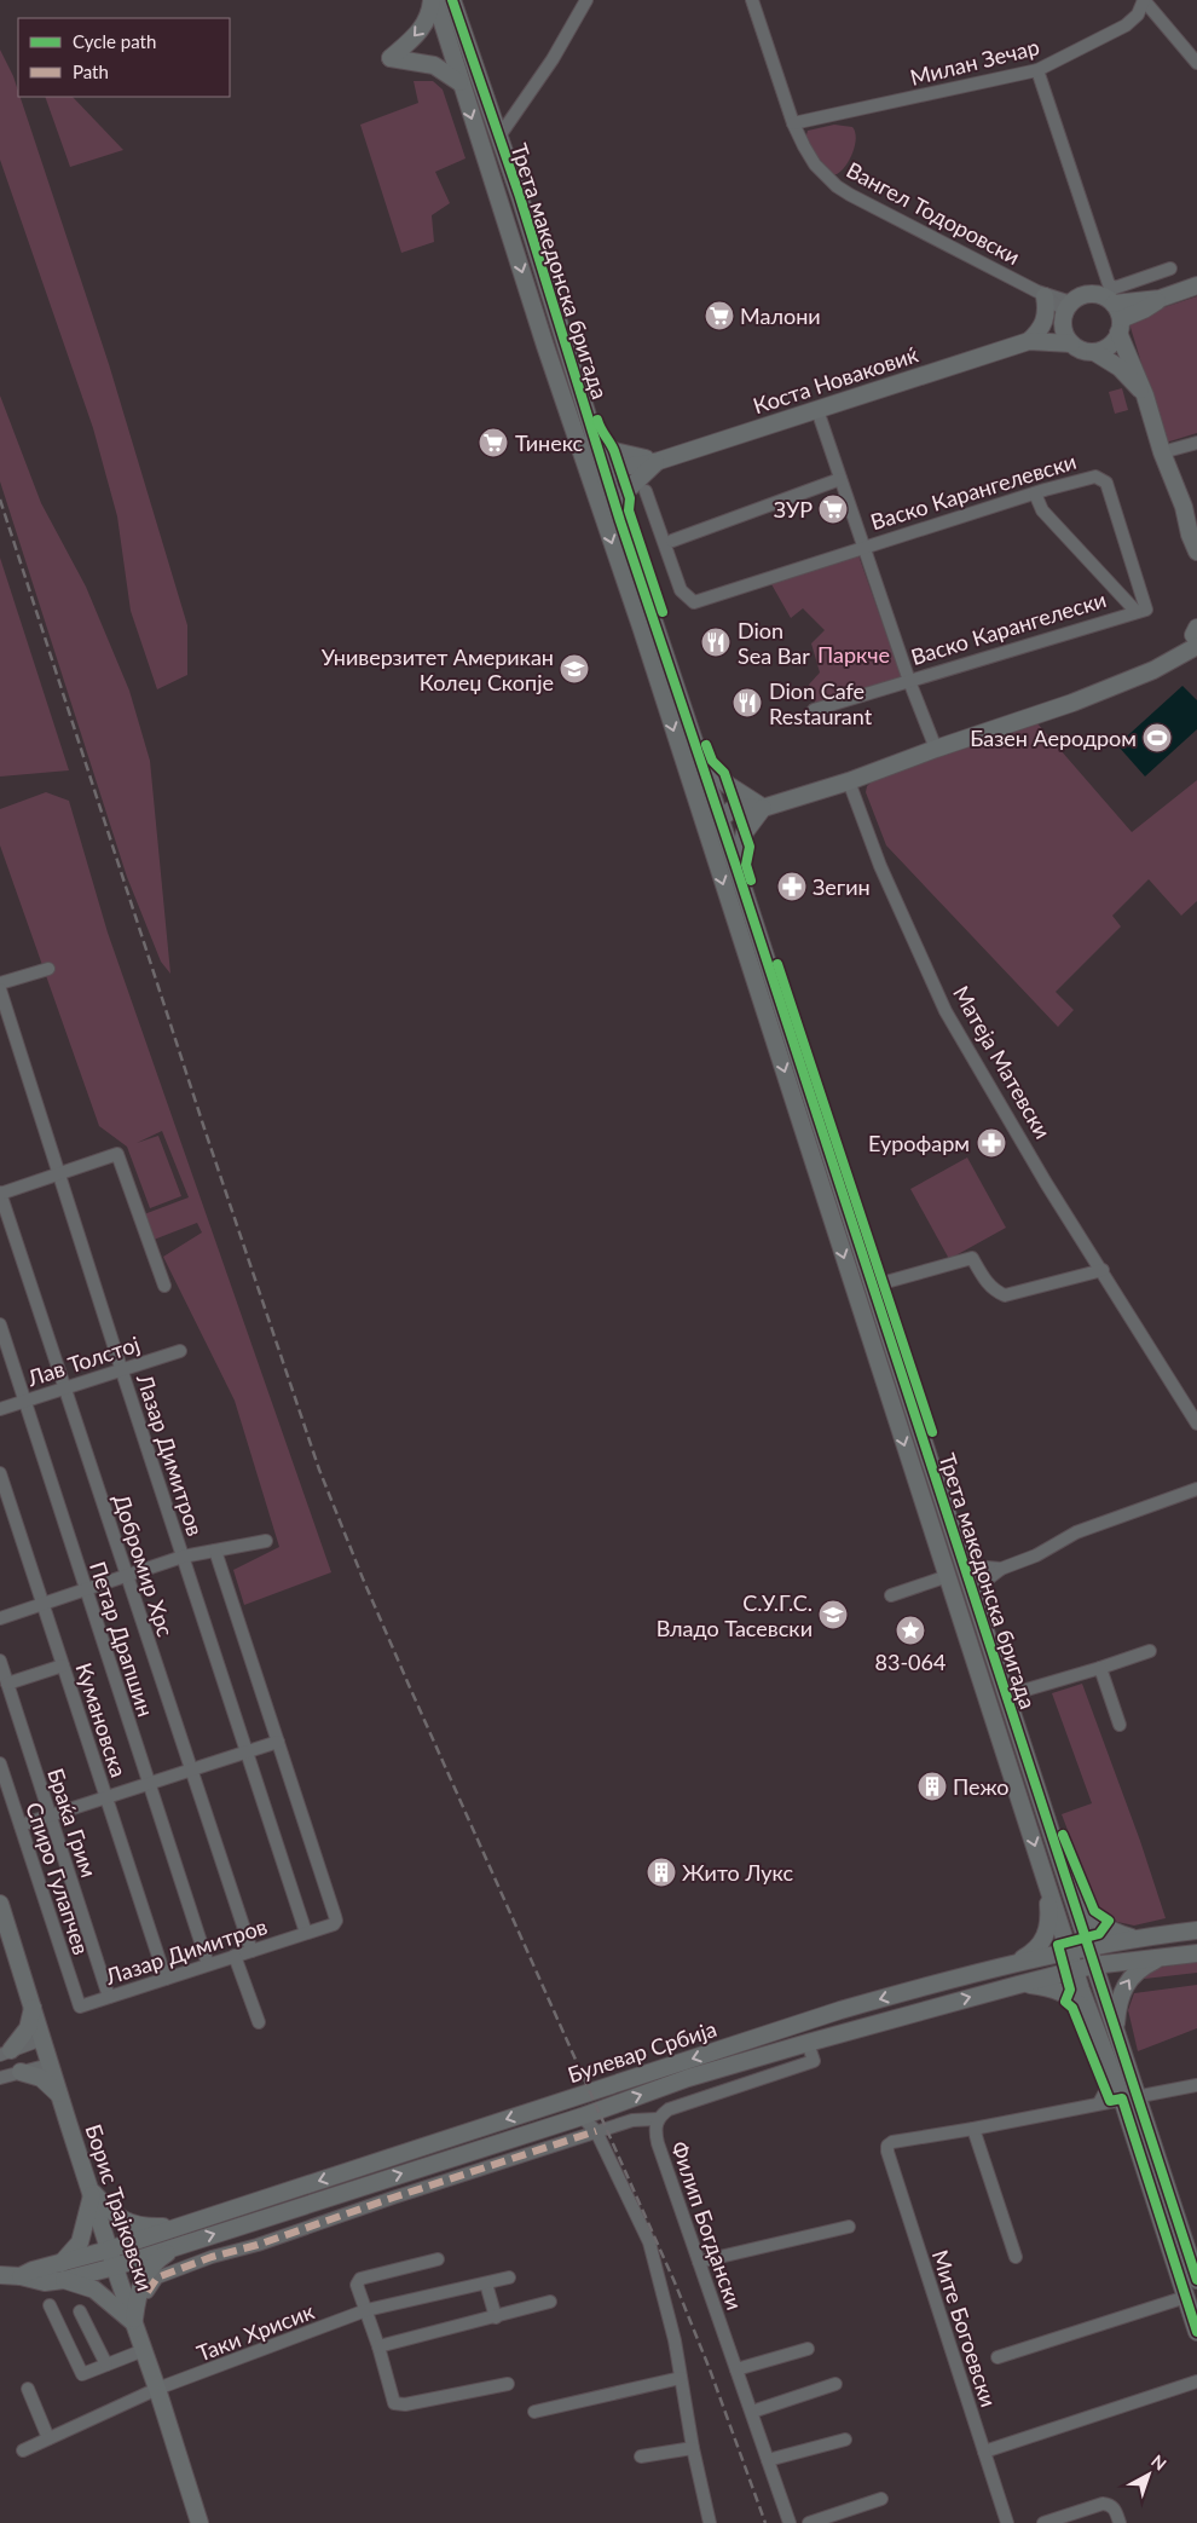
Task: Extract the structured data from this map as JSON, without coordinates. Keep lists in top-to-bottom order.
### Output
{
  "streets": {
    "street": [
      "Милан Зечар",
      "Вангел Тодоровски",
      "Трета македонска бригада",
      "Коста Новаковиќ",
      "Васко Карангелевски",
      "Васко Карангелески",
      "Матеја Матевски",
      "Лав Толстој",
      "Лазар Димитров",
      "Добромир Хрс",
      "Петар Драпшин",
      "Кумановска",
      "Браќа Грим",
      "Спиро Гулапчев",
      "Булевар Србија",
      "Борис Трајковски",
      "Филип Богдански",
      "Мите Богоевски",
      "Таки Хрисик"
    ]
  },
  "crossings": [
    ["Милан Зечар", "Вангел Тодоровски"],
    ["Вангел Тодоровски", "Коста Новаковиќ"],
    ["Трета македонска бригада", "Коста Новаковиќ"],
    ["Трета македонска бригада", "Булевар Србија"],
    ["Васко Карангелевски", "Васко Карангелески"],
    ["Лав Толстој", "Лазар Димитров"],
    ["Лав Толстој", "Добромир Хрс"],
    ["Лав Толстој", "Петар Драпшин"],
    ["Лазар Димитров", "Добромир Хрс"],
    ["Лазар Димитров", "Петар Драпшин"],
    ["Лазар Димитров", "Кумановска"],
    ["Лазар Димитров", "Браќа Грим"],
    ["Лазар Димитров", "Спиро Гулапчев"],
    ["Булевар Србија", "Борис Трајковски"],
    ["Булевар Србија", "Филип Богдански"],
    ["Борис Трајковски", "Таки Хрисик"]
  ],
  "parks": ["Паркче"],
  "places": {
    "supermarket": ["Малони", "Тинекс", "ЗУР"],
    "restaurant": ["Dion Sea Bar", "Dion Cafe Restaurant"],
    "school or university": ["Универзитет Американ Колеџ Скопје", "С.У.Г.С. Владо Тасевски"],
    "sports": ["Базен Аеродром"],
    "pharmacy": ["Зегин", "Еурофарм"],
    "place": ["83-064"],
    "building": ["Пежо", "Жито Лукс"]
  },
  "legend": ["Cycle path", "Path"],
  "north": "top right"
}
